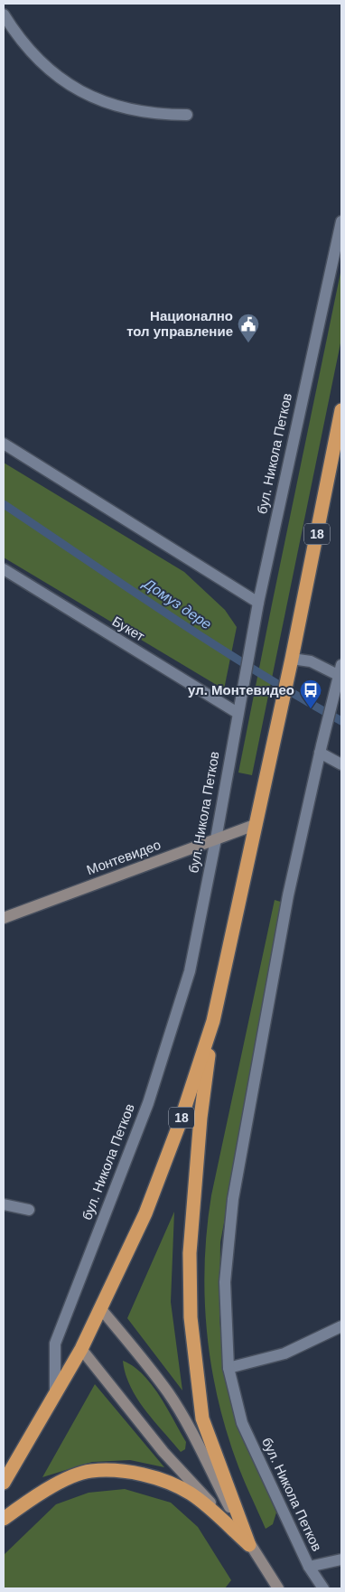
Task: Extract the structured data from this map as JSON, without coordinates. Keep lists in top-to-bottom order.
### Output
{
  "streets": {
    "highway": ["18"],
    "street": ["бул. Никола Петков", "Букет", "Монтевидео"]
  },
  "crossings": [
    ["бул. Никола Петков", "18"],
    ["бул. Никола Петков", "Букет"],
    ["бул. Никола Петков", "Монтевидео"],
    ["18", "Монтевидео"]
  ],
  "water": ["Домуз дере"],
  "places": {
    "public building": ["Национално тол управление"],
    "bus stop": ["ул. Монтевидео"]
  }
}
